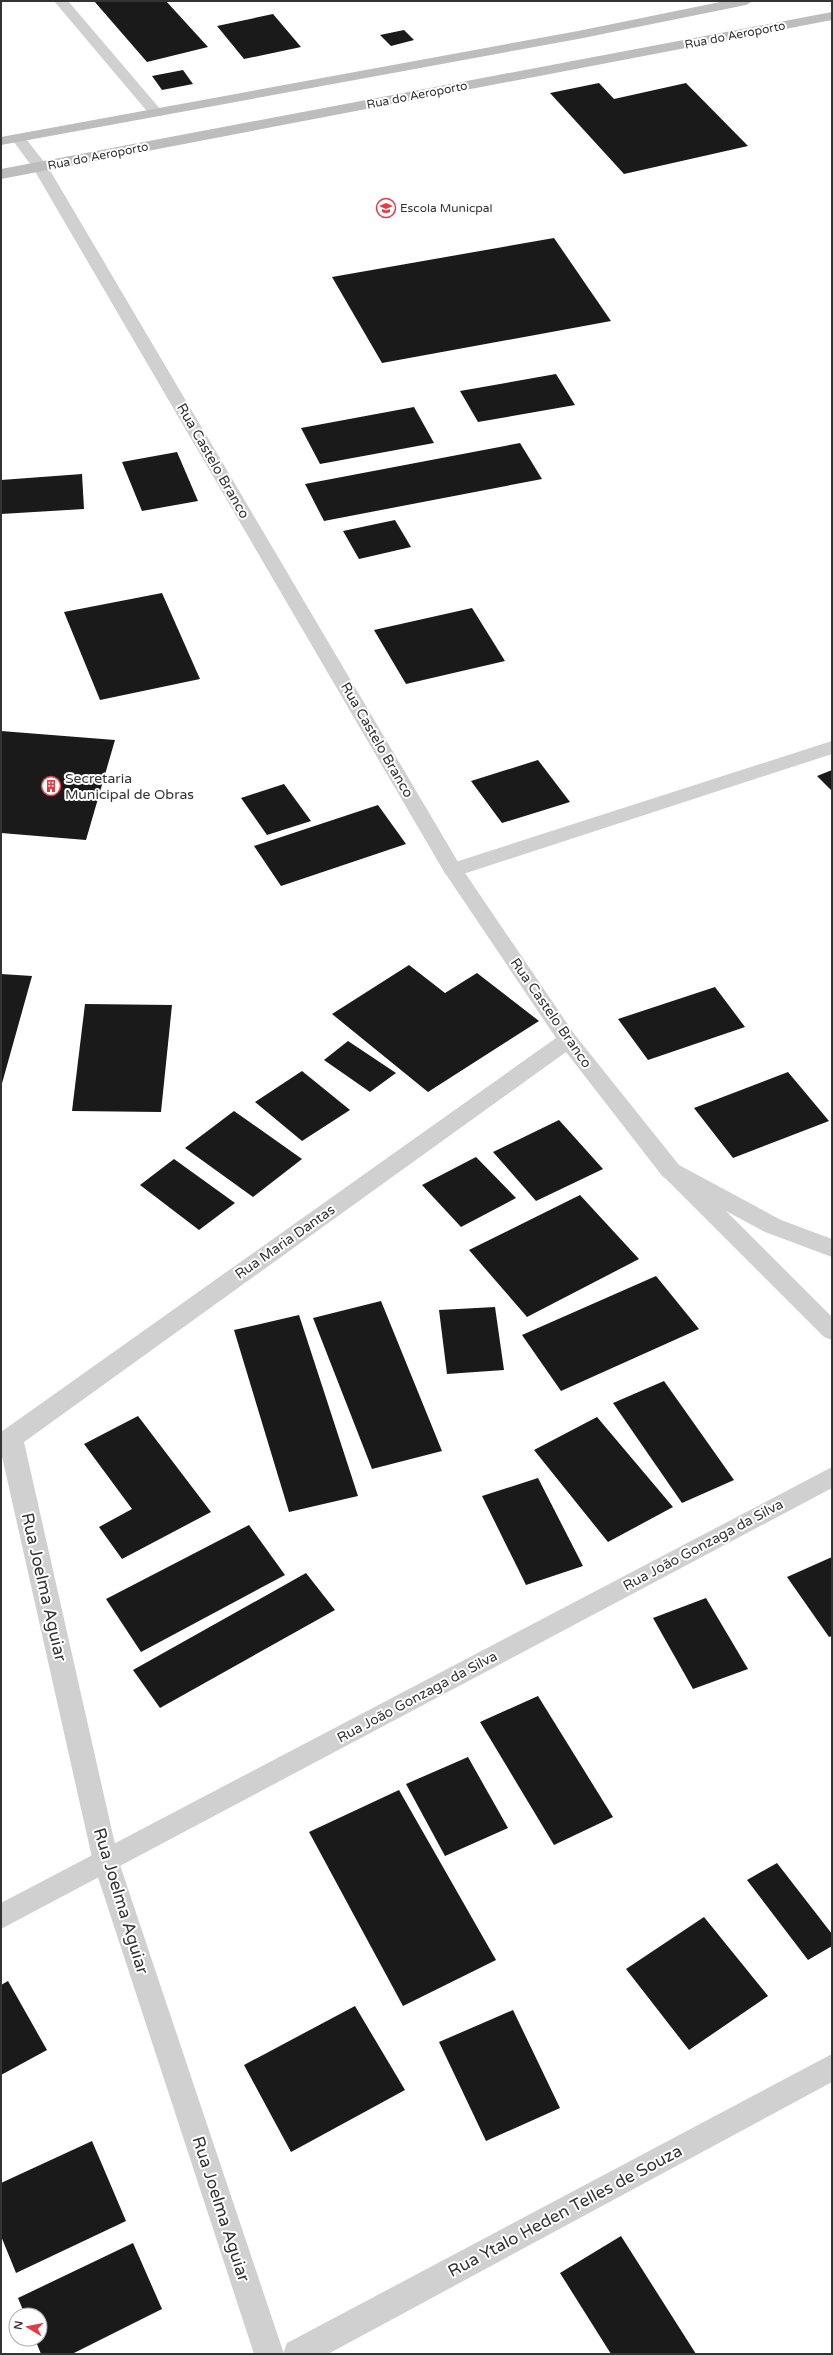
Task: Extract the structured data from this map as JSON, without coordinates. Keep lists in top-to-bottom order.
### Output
{
  "streets": {
    "main road": ["Rua do Aeroporto"],
    "street": [
      "Rua Castelo Branco",
      "Rua Maria Dantas",
      "Rua João Gonzaga da Silva",
      "Rua Joelma Aguiar",
      "Rua Ytalo Heden Telles de Souza"
    ]
  },
  "crossings": [
    ["Rua do Aeroporto", "Rua Castelo Branco"],
    ["Rua Castelo Branco", "Rua Maria Dantas"],
    ["Rua Maria Dantas", "Rua Joelma Aguiar"],
    ["Rua João Gonzaga da Silva", "Rua Joelma Aguiar"]
  ],
  "places": {
    "school or university": ["Escola Municpal"],
    "building": ["Secretaria Municipal de Obras"]
  },
  "north": "left"
}
